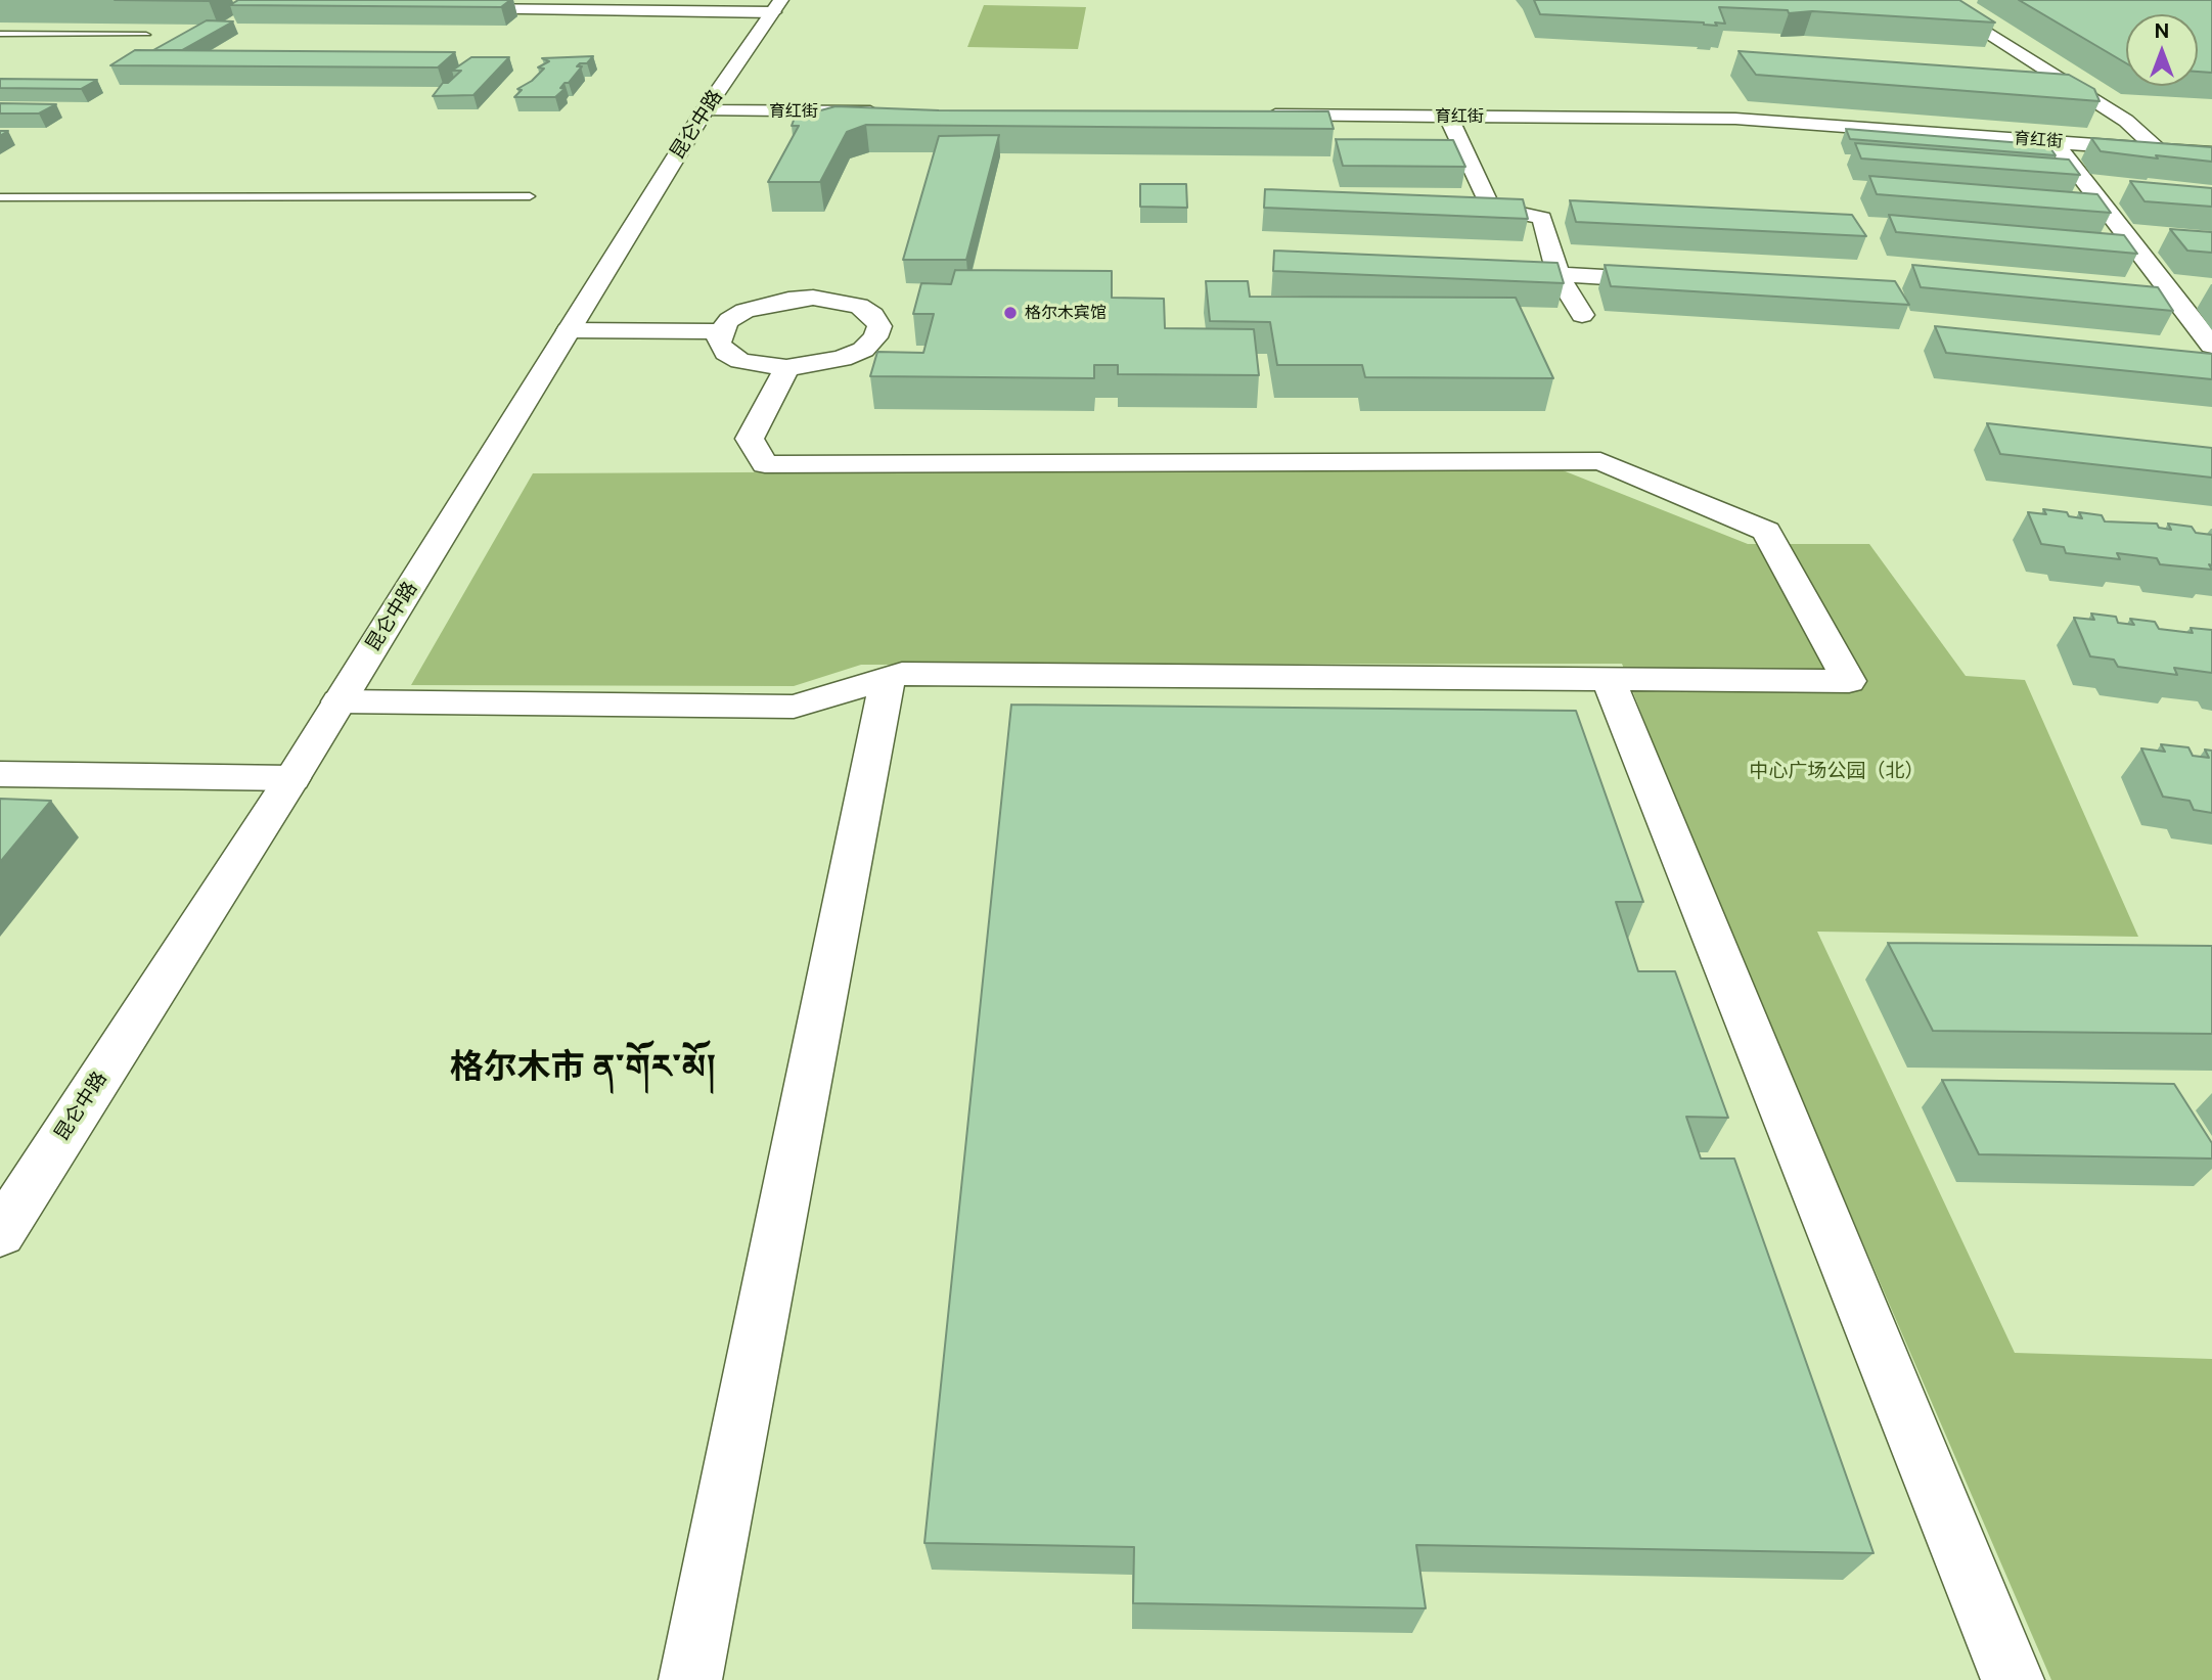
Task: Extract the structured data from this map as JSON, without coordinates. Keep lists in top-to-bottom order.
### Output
{
  "streets": {
    "street": ["育红街", "昆仑中路"]
  },
  "crossings": [
    ["育红街", "昆仑中路"]
  ],
  "districts": ["格尔木市 ན་གོར་མོ།"],
  "parks": ["中心广场公园（北）"],
  "places": ["格尔木宾馆"],
  "north": "top"
}
